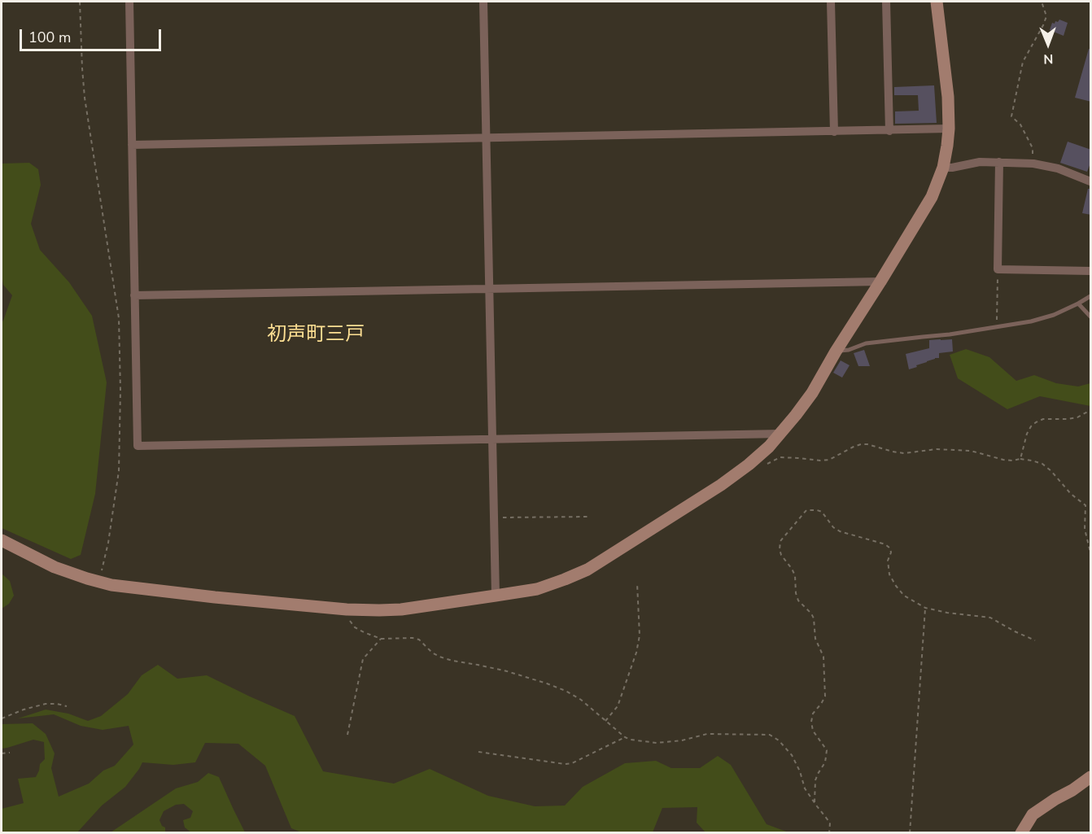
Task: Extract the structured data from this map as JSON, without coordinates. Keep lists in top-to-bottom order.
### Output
{
  "districts": ["初声町三戸"],
  "scale_bar": "100 m",
  "north": "bottom"
}
